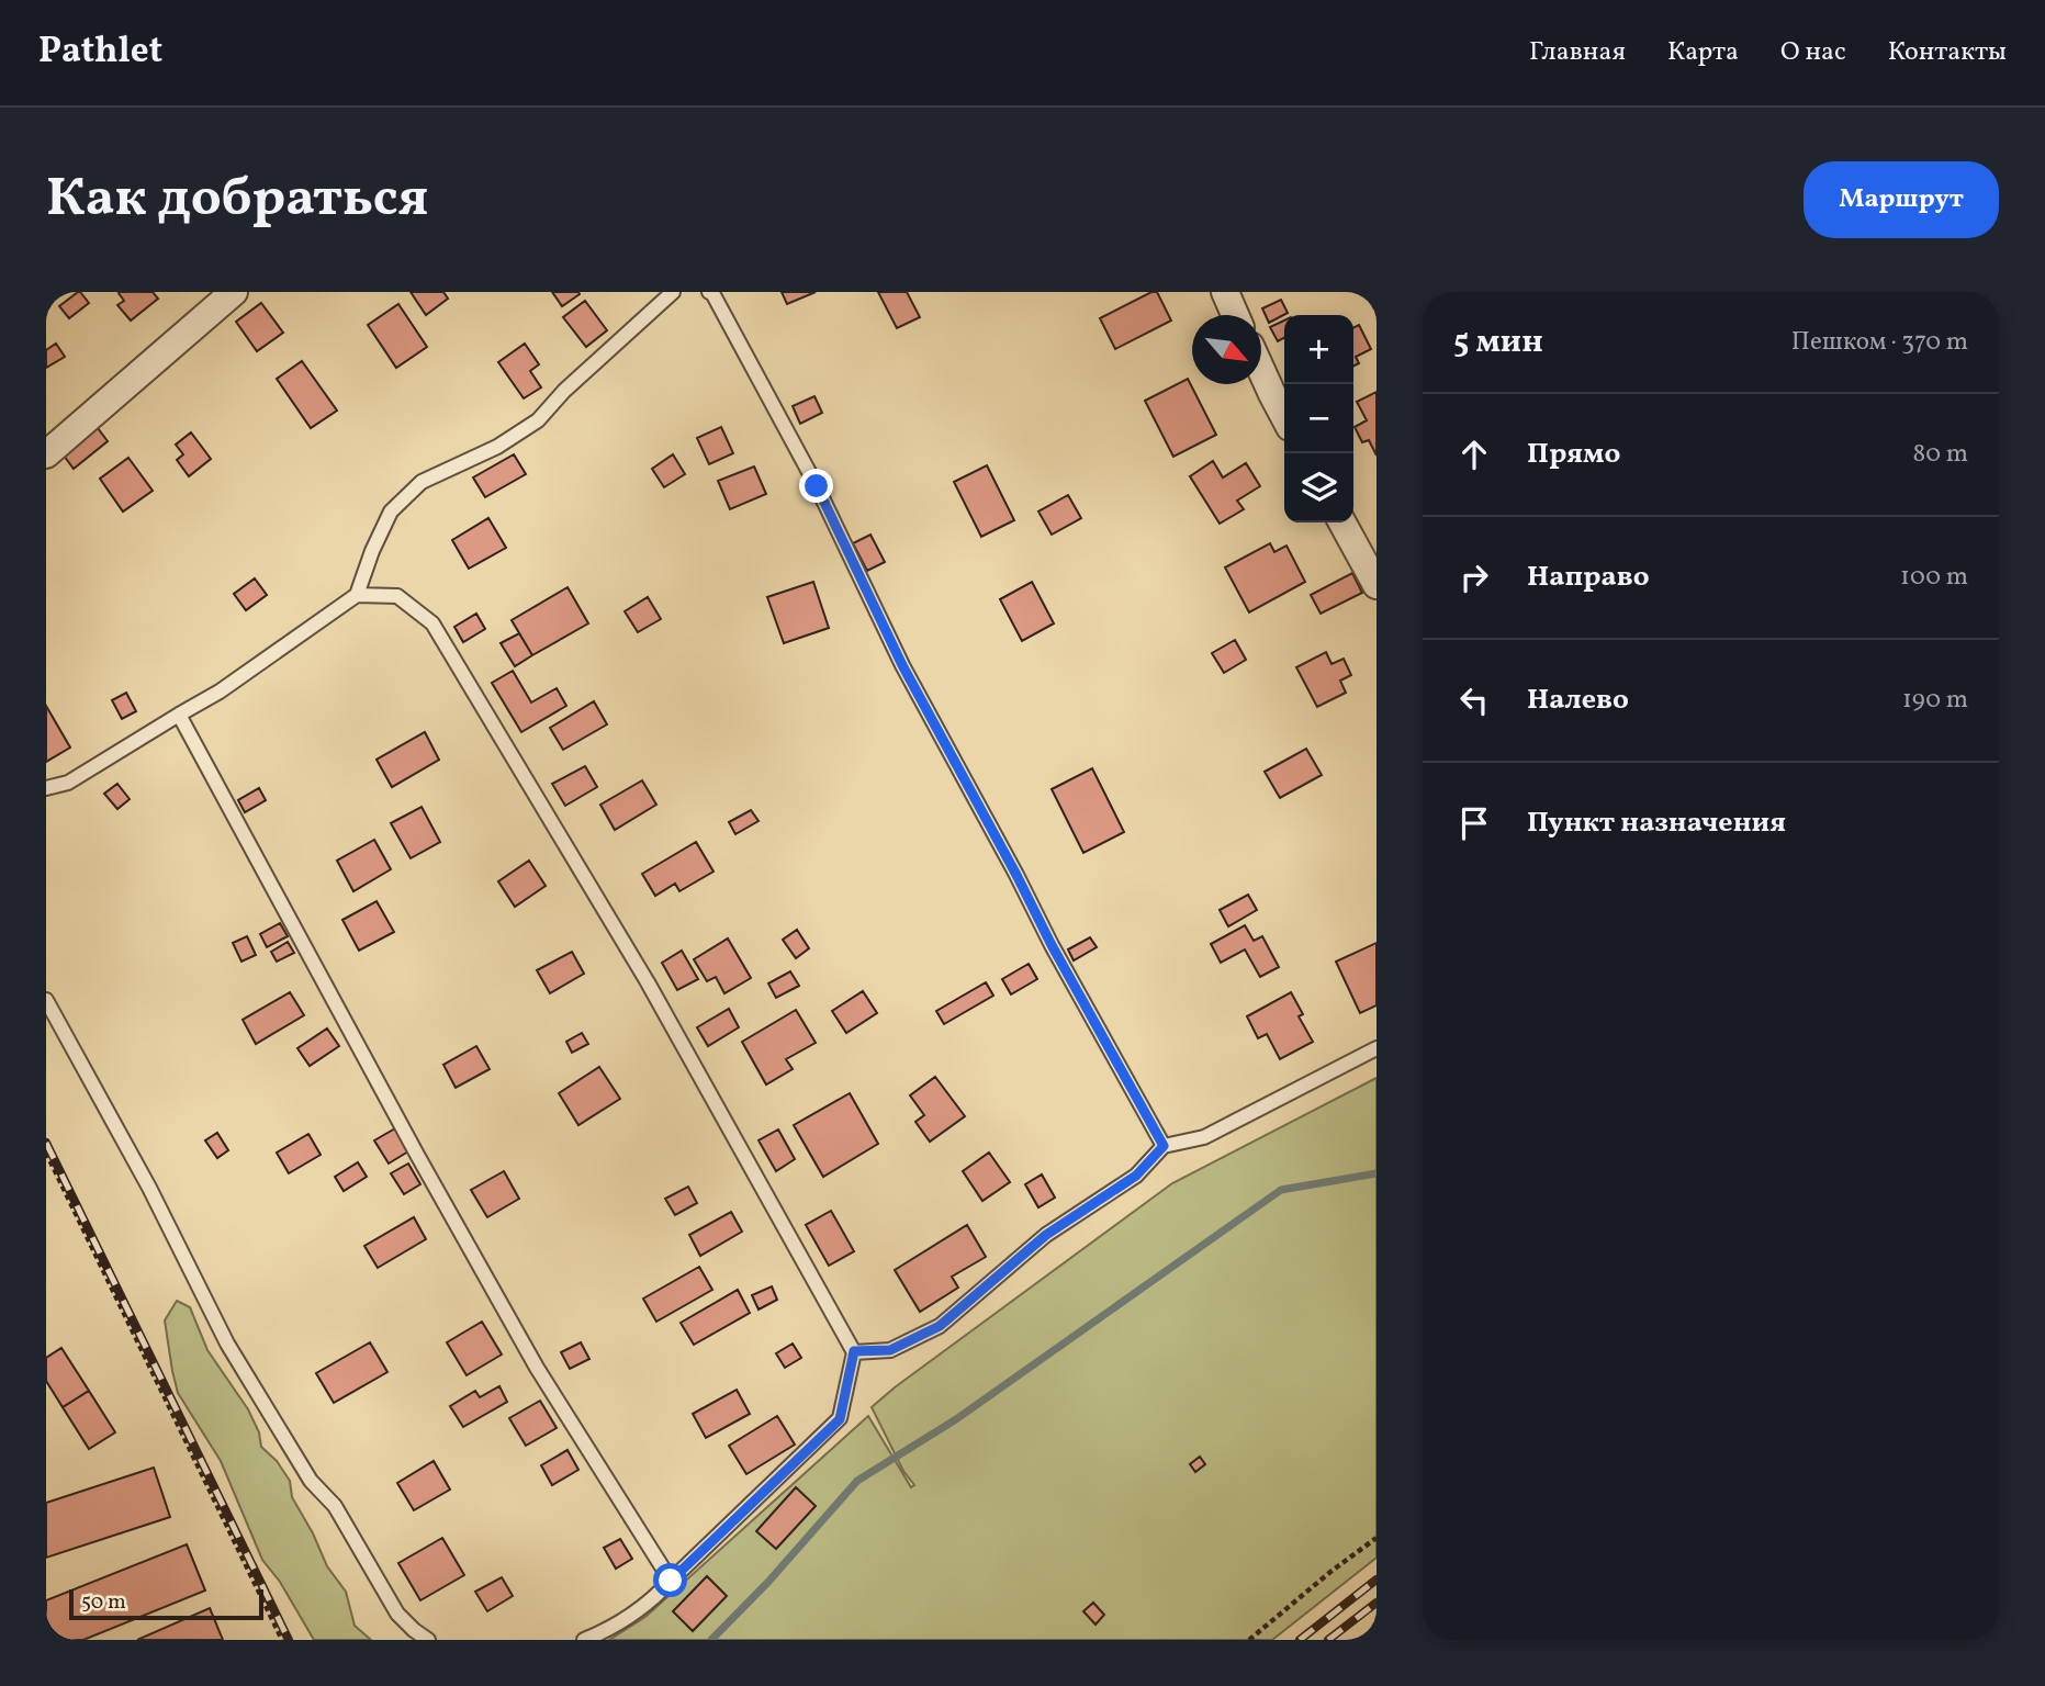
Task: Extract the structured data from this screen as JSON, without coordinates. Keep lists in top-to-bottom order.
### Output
{
  "scale_bar": "50 m",
  "north": "bottom right",
  "page": {
    "header": "Pathlet",
    "nav": [
      "Главная",
      "Карта",
      "О нас",
      "Контакты"
    ],
    "buttons": "Маршрут",
    "title": "Как добраться",
    "heading": ["5 мин", "Пешком · 370 m"],
    "map_buttons": ["+", "−"],
    "list": [
      ["Прямо", "80 m"],
      ["Направо", "100 m"],
      ["Налево", "190 m"],
      "Пункт назначения"
    ],
    "scale": "50 m"
  }
}
